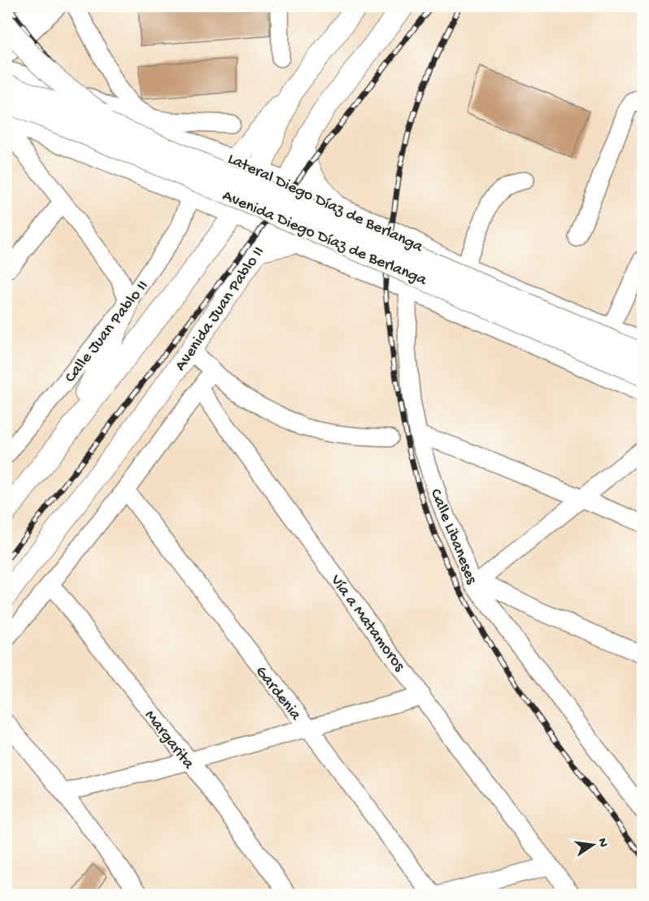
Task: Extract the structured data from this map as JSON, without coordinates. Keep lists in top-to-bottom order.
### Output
{
  "streets": {
    "main road": ["Avenida Diego Díaz de Berlanga", "Avenida Juan Pablo II"],
    "street": [
      "Lateral Diego Díaz de Berlanga",
      "Calle Juan Pablo II",
      "Calle Libaneses",
      "Vía a Matamoros",
      "Gardenia",
      "Margarita"
    ]
  },
  "crossings": [
    ["Lateral Diego Díaz de Berlanga", "Avenida Diego Díaz de Berlanga"],
    ["Lateral Diego Díaz de Berlanga", "Avenida Juan Pablo II"],
    ["Lateral Diego Díaz de Berlanga", "Calle Juan Pablo II"],
    ["Lateral Diego Díaz de Berlanga", "Calle Libaneses"]
  ],
  "north": "right"
}
